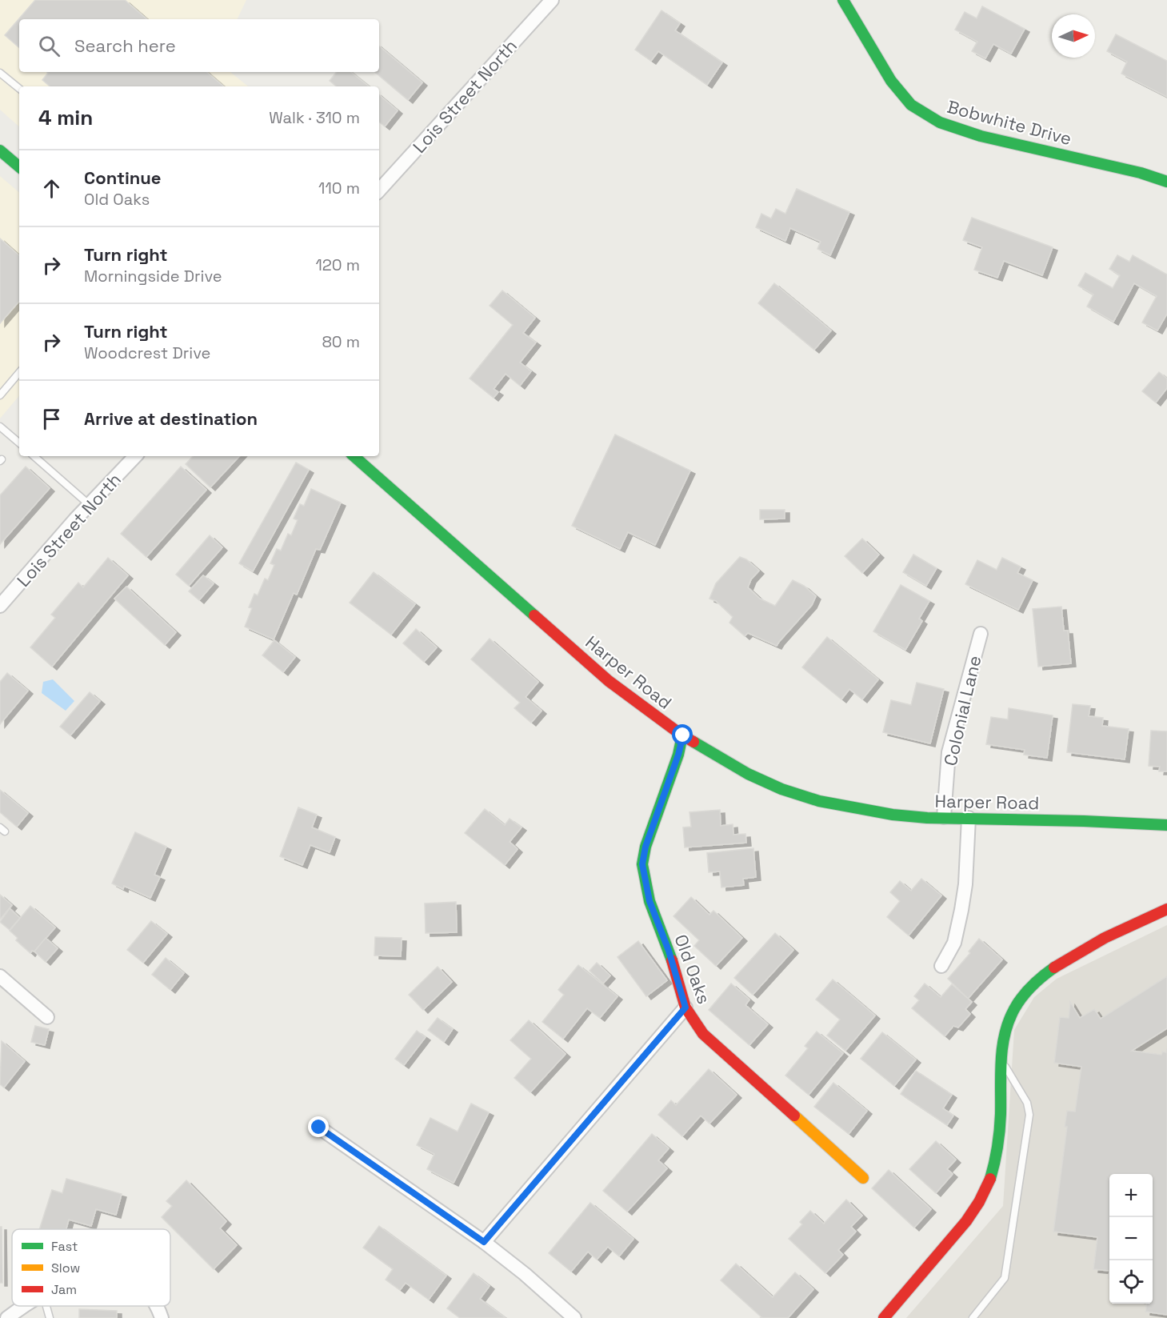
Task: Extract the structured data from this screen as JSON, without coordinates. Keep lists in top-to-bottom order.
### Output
{
  "streets": {
    "street": [
      "Lois Street North",
      "Bobwhite Drive",
      "Harper Road",
      "Colonial Lane",
      "Old Oaks"
    ]
  },
  "crossings": [
    ["Harper Road", "Colonial Lane"],
    ["Harper Road", "Old Oaks"]
  ],
  "legend": ["Fast", "Slow", "Jam"],
  "north": "right",
  "page": {
    "search": "Search here",
    "heading": ["4 min", "Walk · 310 m"],
    "list": [
      ["Continue", "Old Oaks", "110 m"],
      ["Turn right", "Morningside Drive", "120 m"],
      ["Turn right", "Woodcrest Drive", "80 m"],
      "Arrive at destination"
    ],
    "map_buttons": ["+", "−"]
  }
}
